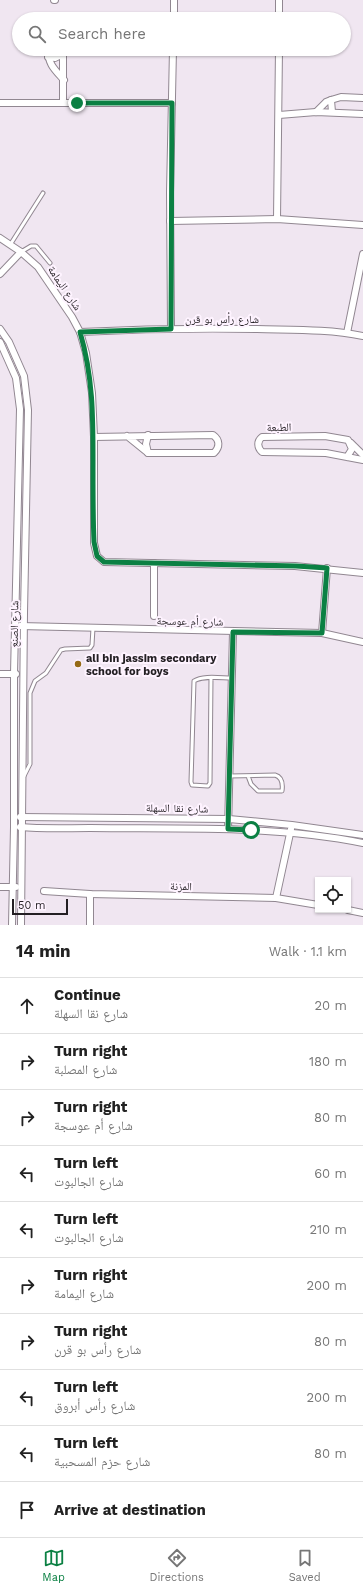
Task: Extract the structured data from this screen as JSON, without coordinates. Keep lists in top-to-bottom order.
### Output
{
  "streets": {
    "street": [
      "شارع اليمامة",
      "شارع رأس بو قرن",
      "الطبعة",
      "شارع أم عوسجة",
      "شارع الصنع",
      "شارع نقا السهلة",
      "المزنة"
    ]
  },
  "crossings": [
    ["شارع اليمامة", "شارع رأس بو قرن"],
    ["شارع أم عوسجة", "شارع الصنع"],
    ["شارع الصنع", "شارع نقا السهلة"]
  ],
  "places": ["ali bin jassim secondary school for boys"],
  "scale_bar": "50 m",
  "page": {
    "search": "Search here",
    "scale": "50 m",
    "heading": ["14 min", "Walk · 1.1 km"],
    "list": [
      ["Continue", "شارع نقا السهلة", "20 m"],
      ["Turn right", "شارع المصلبة", "180 m"],
      ["Turn right", "شارع أم عوسجة", "80 m"],
      ["Turn left", "شارع الجالبوت", "60 m"],
      ["Turn left", "شارع الجالبوت", "210 m"],
      ["Turn right", "شارع اليمامة", "200 m"],
      ["Turn right", "شارع رأس بو قرن", "80 m"],
      ["Turn left", "شارع رأس أبروق", "200 m"],
      ["Turn left", "شارع حزم المسحبية", "80 m"],
      "Arrive at destination"
    ],
    "nav": ["Map", "Directions", "Saved"]
  }
}
